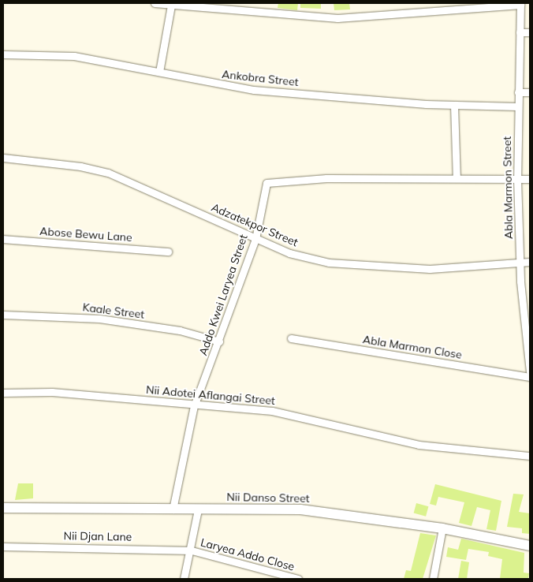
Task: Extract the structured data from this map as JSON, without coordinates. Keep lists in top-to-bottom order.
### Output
{
  "streets": {
    "street": [
      "Ankobra Street",
      "Abla Marmon Street",
      "Adzatekpor Street",
      "Abose Bewu Lane",
      "Addo Kwei Laryea Street",
      "Kaale Street",
      "Abla Marmon Close",
      "Nii Adotei Aflangai Street",
      "Nii Danso Street",
      "Nii Djan Lane",
      "Laryea Addo Close"
    ]
  },
  "crossings": [
    ["Ankobra Street", "Abla Marmon Street"],
    ["Abla Marmon Street", "Adzatekpor Street"],
    ["Abla Marmon Street", "Addo Kwei Laryea Street"],
    ["Adzatekpor Street", "Addo Kwei Laryea Street"],
    ["Addo Kwei Laryea Street", "Kaale Street"],
    ["Addo Kwei Laryea Street", "Nii Adotei Aflangai Street"],
    ["Addo Kwei Laryea Street", "Nii Danso Street"],
    ["Nii Djan Lane", "Laryea Addo Close"]
  ]
}
